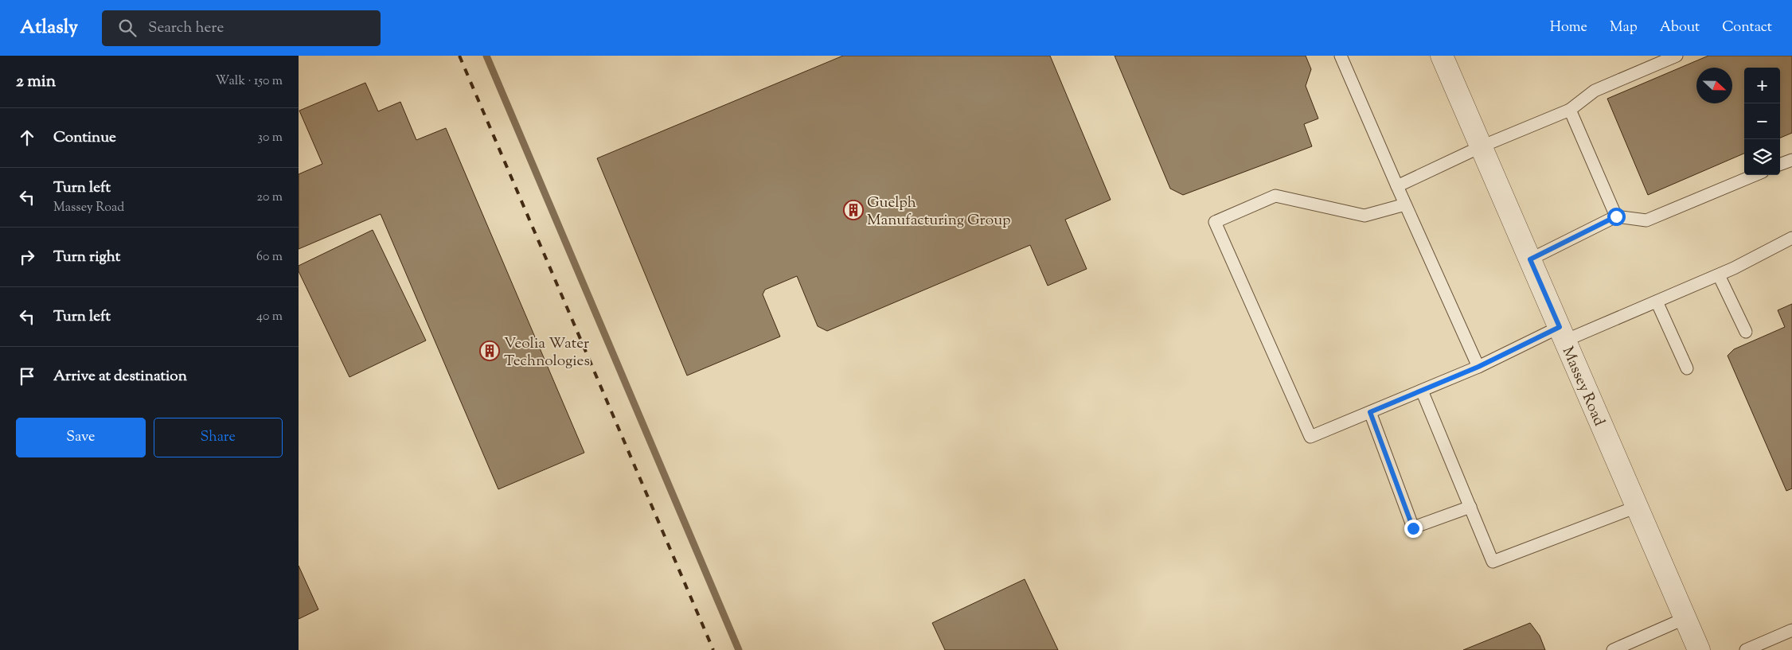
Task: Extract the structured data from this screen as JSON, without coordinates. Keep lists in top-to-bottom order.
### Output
{
  "streets": {
    "street": ["Massey Road"]
  },
  "places": {
    "building": ["Guelph Manufacturing Group", "Veolia Water Technologies"]
  },
  "north": "right",
  "page": {
    "header": "Atlasly",
    "search": "Search here",
    "nav": [
      "Home",
      "Map",
      "About",
      "Contact"
    ],
    "heading": ["2 min", "Walk · 150 m"],
    "map_buttons": ["+", "−"],
    "list": [
      ["Continue", "30 m"],
      ["Turn left", "Massey Road", "20 m"],
      ["Turn right", "60 m"],
      ["Turn left", "40 m"],
      "Arrive at destination"
    ],
    "buttons": ["Save", "Share"]
  }
}
